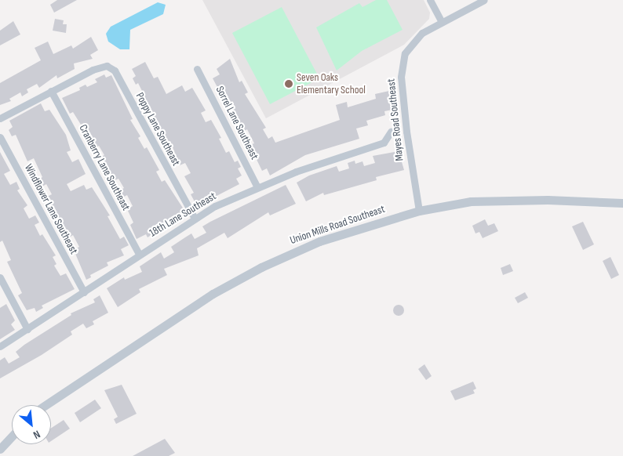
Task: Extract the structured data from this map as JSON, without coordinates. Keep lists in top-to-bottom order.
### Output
{
  "streets": {
    "street": [
      "Mayes Road Southeast",
      "Sorrel Lane Southeast",
      "Poppy Lane Southeast",
      "Cranberry Lane Southeast",
      "Windflower Lane Southeast",
      "18th Lane Southeast",
      "Union Mills Road Southeast"
    ]
  },
  "crossings": [
    ["Mayes Road Southeast", "Union Mills Road Southeast"],
    ["Sorrel Lane Southeast", "18th Lane Southeast"],
    ["Poppy Lane Southeast", "Cranberry Lane Southeast"],
    ["Poppy Lane Southeast", "18th Lane Southeast"],
    ["Cranberry Lane Southeast", "18th Lane Southeast"],
    ["Windflower Lane Southeast", "18th Lane Southeast"]
  ],
  "places": ["Seven Oaks Elementary School"],
  "north": "bottom right"
}
